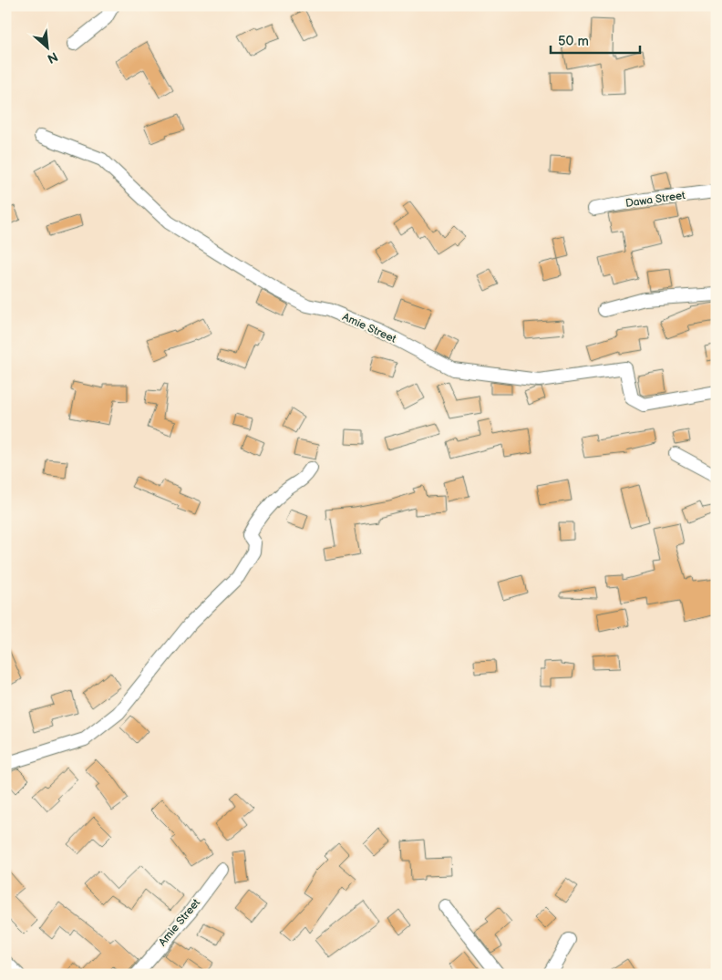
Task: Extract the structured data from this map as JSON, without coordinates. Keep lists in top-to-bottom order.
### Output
{
  "streets": {
    "street": ["Dawa Street", "Amie Street"]
  },
  "scale_bar": "50 m",
  "north": "bottom right"
}
